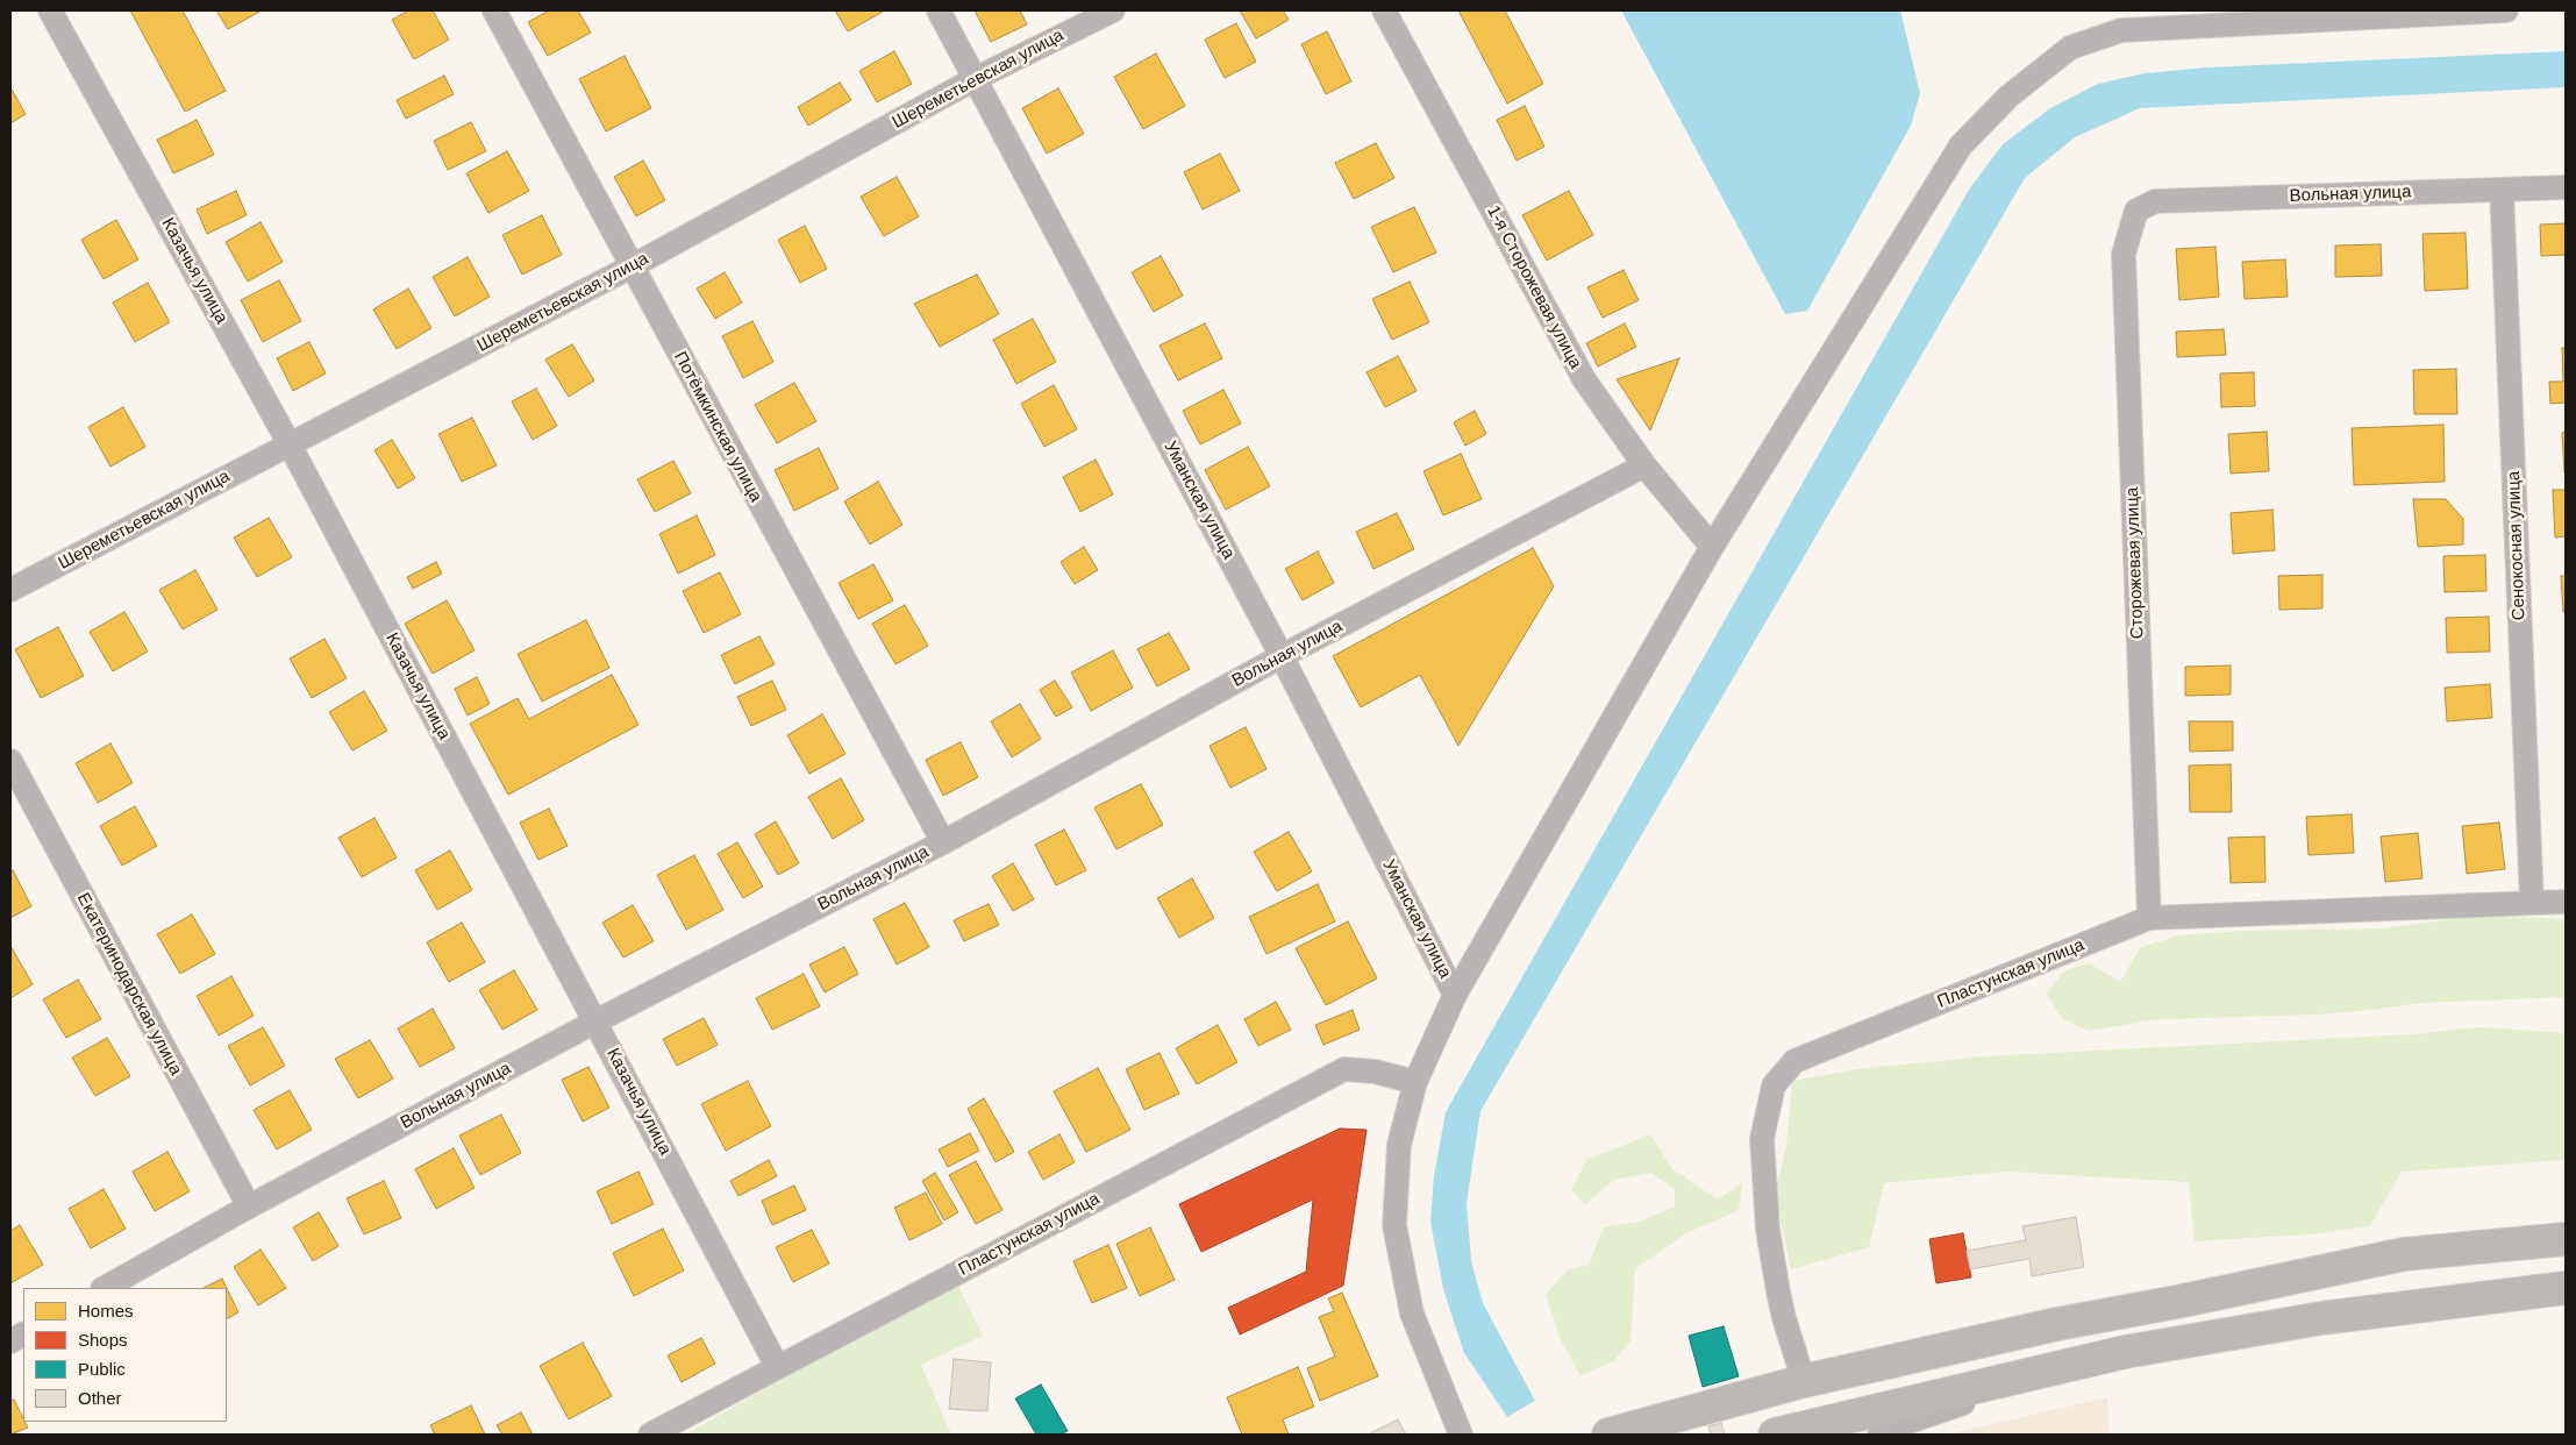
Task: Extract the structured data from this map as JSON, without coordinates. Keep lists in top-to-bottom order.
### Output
{
  "streets": {
    "street": [
      "Шереметьевская улица",
      "Вольная улица",
      "Казачья улица",
      "1-я Сторожевая улица",
      "Потёмкинская улица",
      "Уманская улица",
      "Сенокосная улица",
      "Сторожевая улица",
      "Пластунская улица",
      "Екатеринодарская улица"
    ]
  },
  "crossings": [
    ["Шереметьевская улица", "Казачья улица"],
    ["Шереметьевская улица", "Потёмкинская улица"],
    ["Шереметьевская улица", "Уманская улица"],
    ["Вольная улица", "Казачья улица"],
    ["Вольная улица", "1-я Сторожевая улица"],
    ["Вольная улица", "Потёмкинская улица"],
    ["Вольная улица", "Уманская улица"],
    ["Вольная улица", "Сенокосная улица"],
    ["Вольная улица", "Сторожевая улица"],
    ["Вольная улица", "Екатеринодарская улица"],
    ["Казачья улица", "Пластунская улица"],
    ["Сенокосная улица", "Пластунская улица"],
    ["Сторожевая улица", "Пластунская улица"]
  ],
  "legend": [
    "Homes",
    "Shops",
    "Public",
    "Other"
  ]
}
